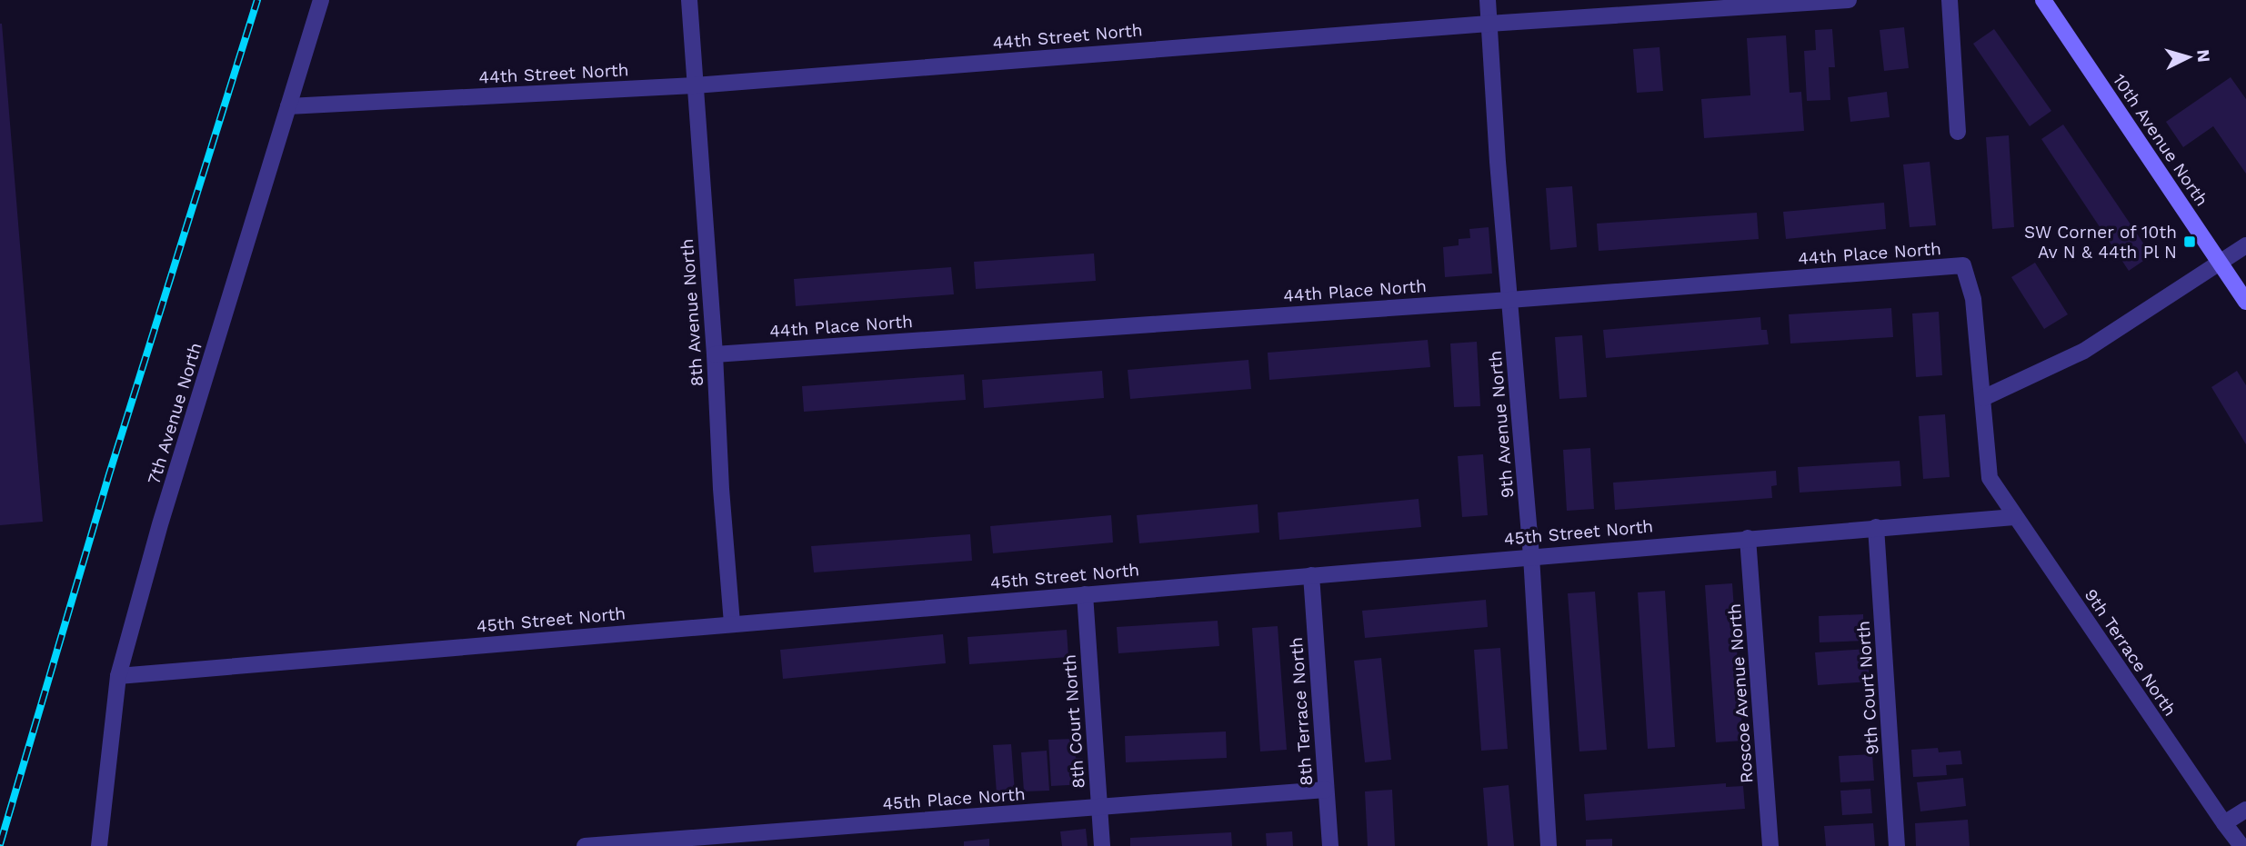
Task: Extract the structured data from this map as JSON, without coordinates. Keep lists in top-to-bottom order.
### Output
{
  "streets": {
    "street": [
      "44th Street North",
      "10th Avenue North",
      "44th Place North",
      "8th Avenue North",
      "7th Avenue North",
      "9th Avenue North",
      "45th Street North",
      "9th Terrace North",
      "9th Court North",
      "Roscoe Avenue North",
      "8th Terrace North",
      "8th Court North",
      "45th Place North"
    ]
  },
  "crossings": [
    ["44th Street North", "8th Avenue North"],
    ["44th Street North", "7th Avenue North"],
    ["44th Street North", "9th Avenue North"],
    ["44th Place North", "8th Avenue North"],
    ["44th Place North", "9th Avenue North"],
    ["44th Place North", "9th Terrace North"],
    ["8th Avenue North", "45th Street North"],
    ["7th Avenue North", "45th Street North"],
    ["9th Avenue North", "45th Street North"],
    ["45th Street North", "9th Terrace North"],
    ["45th Street North", "9th Court North"],
    ["45th Street North", "Roscoe Avenue North"],
    ["45th Street North", "8th Terrace North"],
    ["45th Street North", "8th Court North"],
    ["8th Terrace North", "45th Place North"],
    ["8th Court North", "45th Place North"]
  ],
  "places": {
    "transit": ["SW Corner of 10th Av N & 44th Pl N"]
  },
  "north": "right"
}
